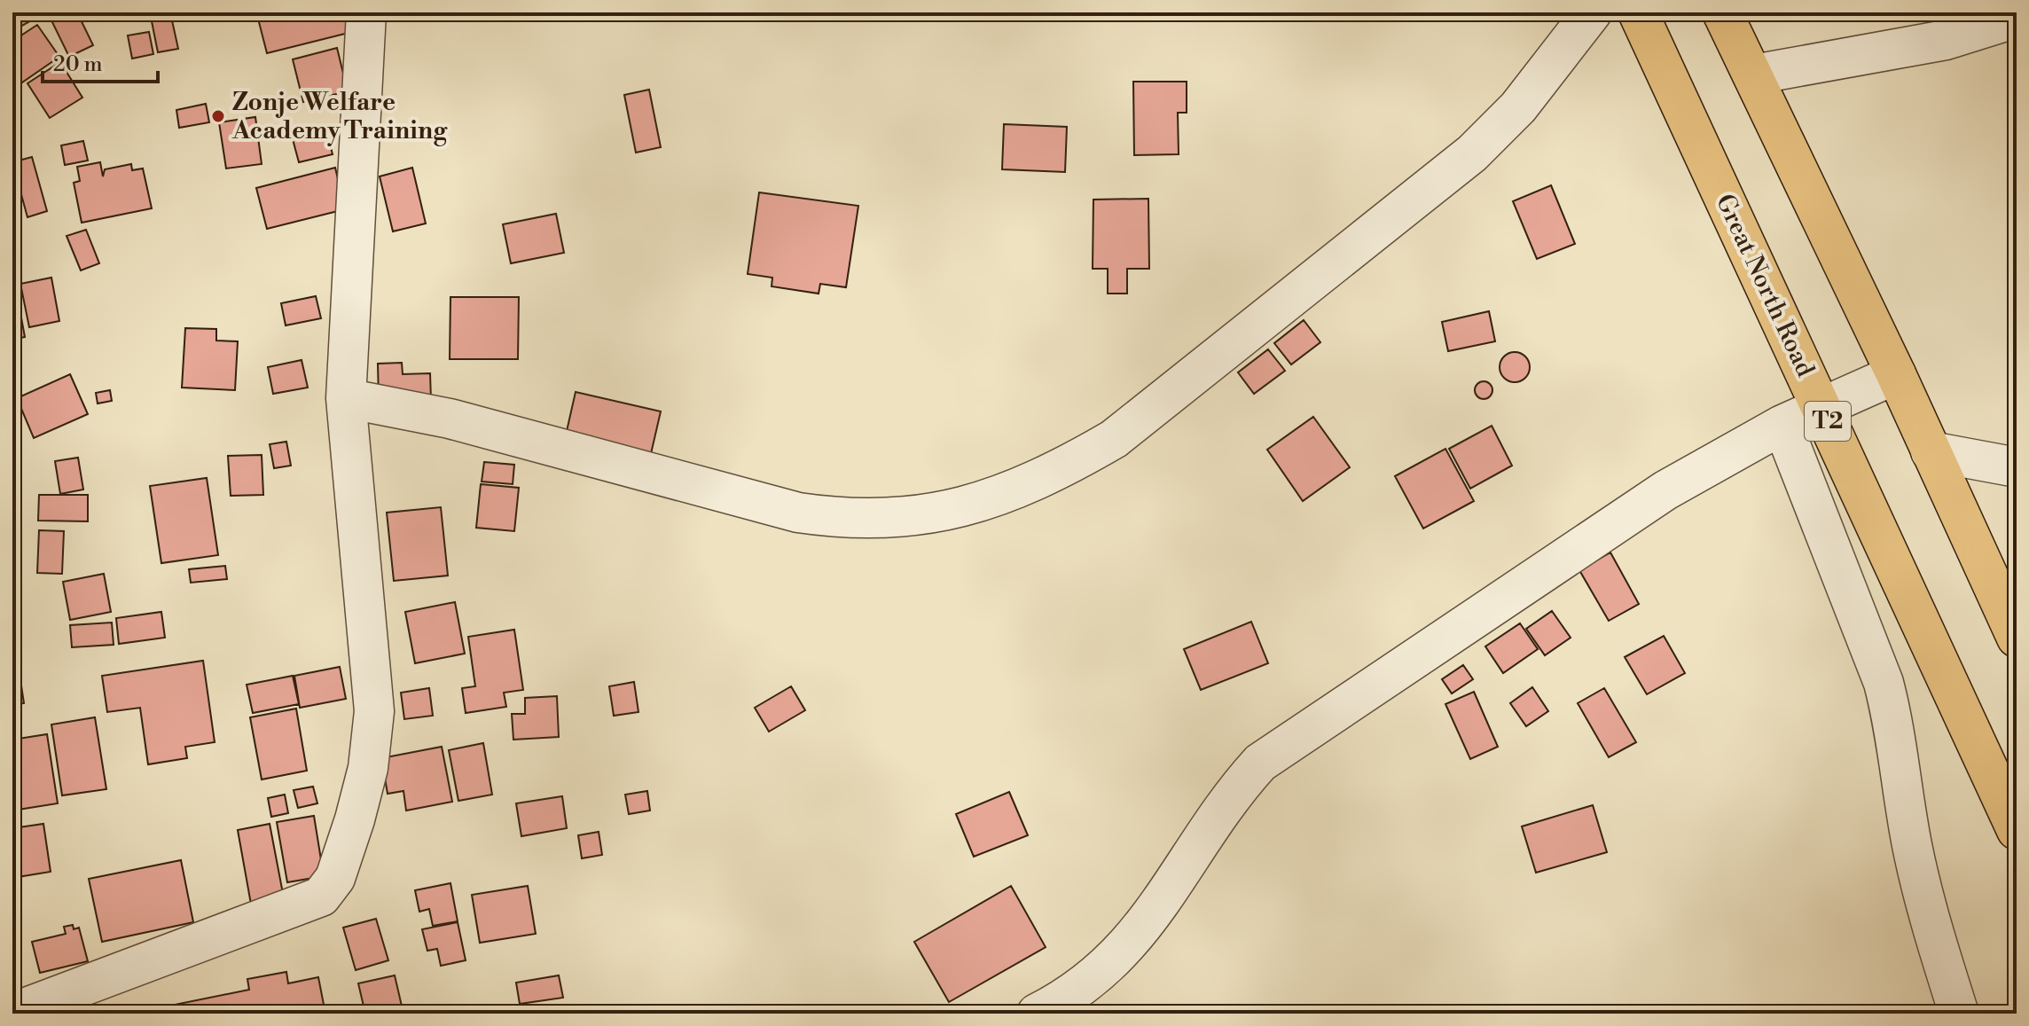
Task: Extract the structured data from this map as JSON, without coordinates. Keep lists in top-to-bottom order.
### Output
{
  "streets": {
    "highway": ["Great North Road", "T2"]
  },
  "places": ["Zonje Welfare Academy Training"],
  "scale_bar": "20 m"
}
